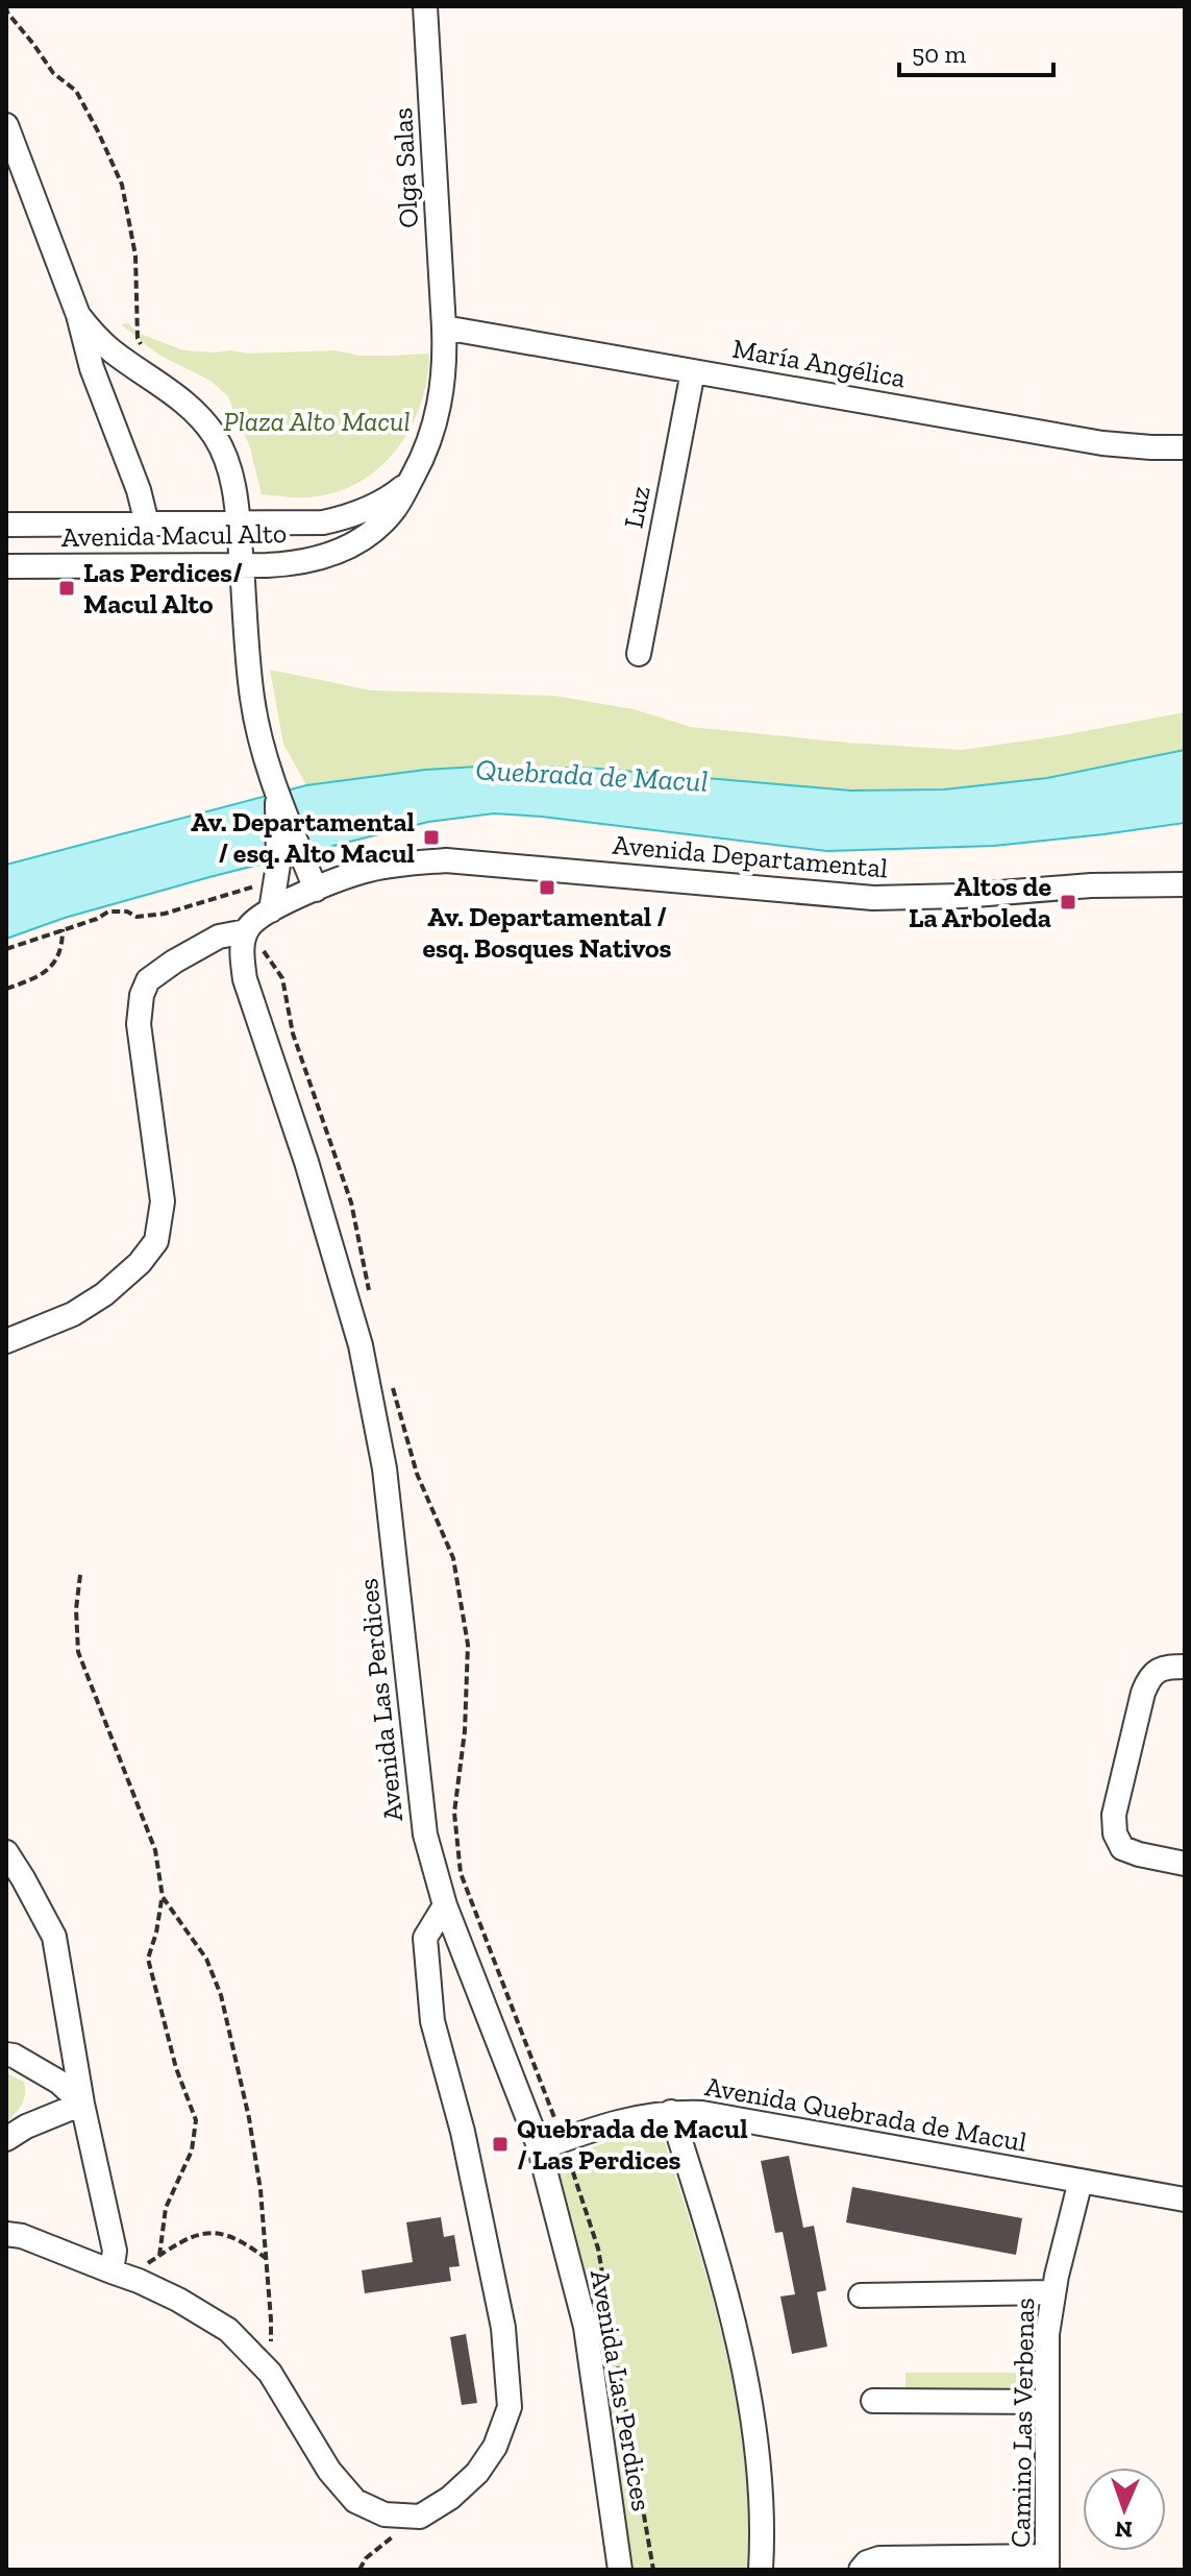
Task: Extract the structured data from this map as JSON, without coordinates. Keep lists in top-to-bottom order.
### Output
{
  "streets": {
    "street": [
      "Olga Salas",
      "María Angélica",
      "Luz",
      "Avenida Macul Alto",
      "Avenida Departamental",
      "Avenida Las Perdices",
      "Avenida Quebrada de Macul",
      "Camino Las Verbenas"
    ]
  },
  "crossings": [
    ["Olga Salas", "María Angélica"],
    ["Olga Salas", "Avenida Macul Alto"],
    ["María Angélica", "Luz"],
    ["María Angélica", "Avenida Macul Alto"],
    ["Avenida Las Perdices", "Avenida Quebrada de Macul"],
    ["Avenida Quebrada de Macul", "Camino Las Verbenas"]
  ],
  "water": ["Quebrada de Macul"],
  "parks": ["Plaza Alto Macul"],
  "places": {
    "transit": [
      "Las Perdices/ Macul Alto",
      "Av. Departamental / esq. Alto Macul",
      "Av. Departamental / esq. Bosques Nativos",
      "Altos de La Arboleda",
      "Quebrada de Macul / Las Perdices"
    ]
  },
  "scale_bar": "50 m",
  "north": "bottom"
}
